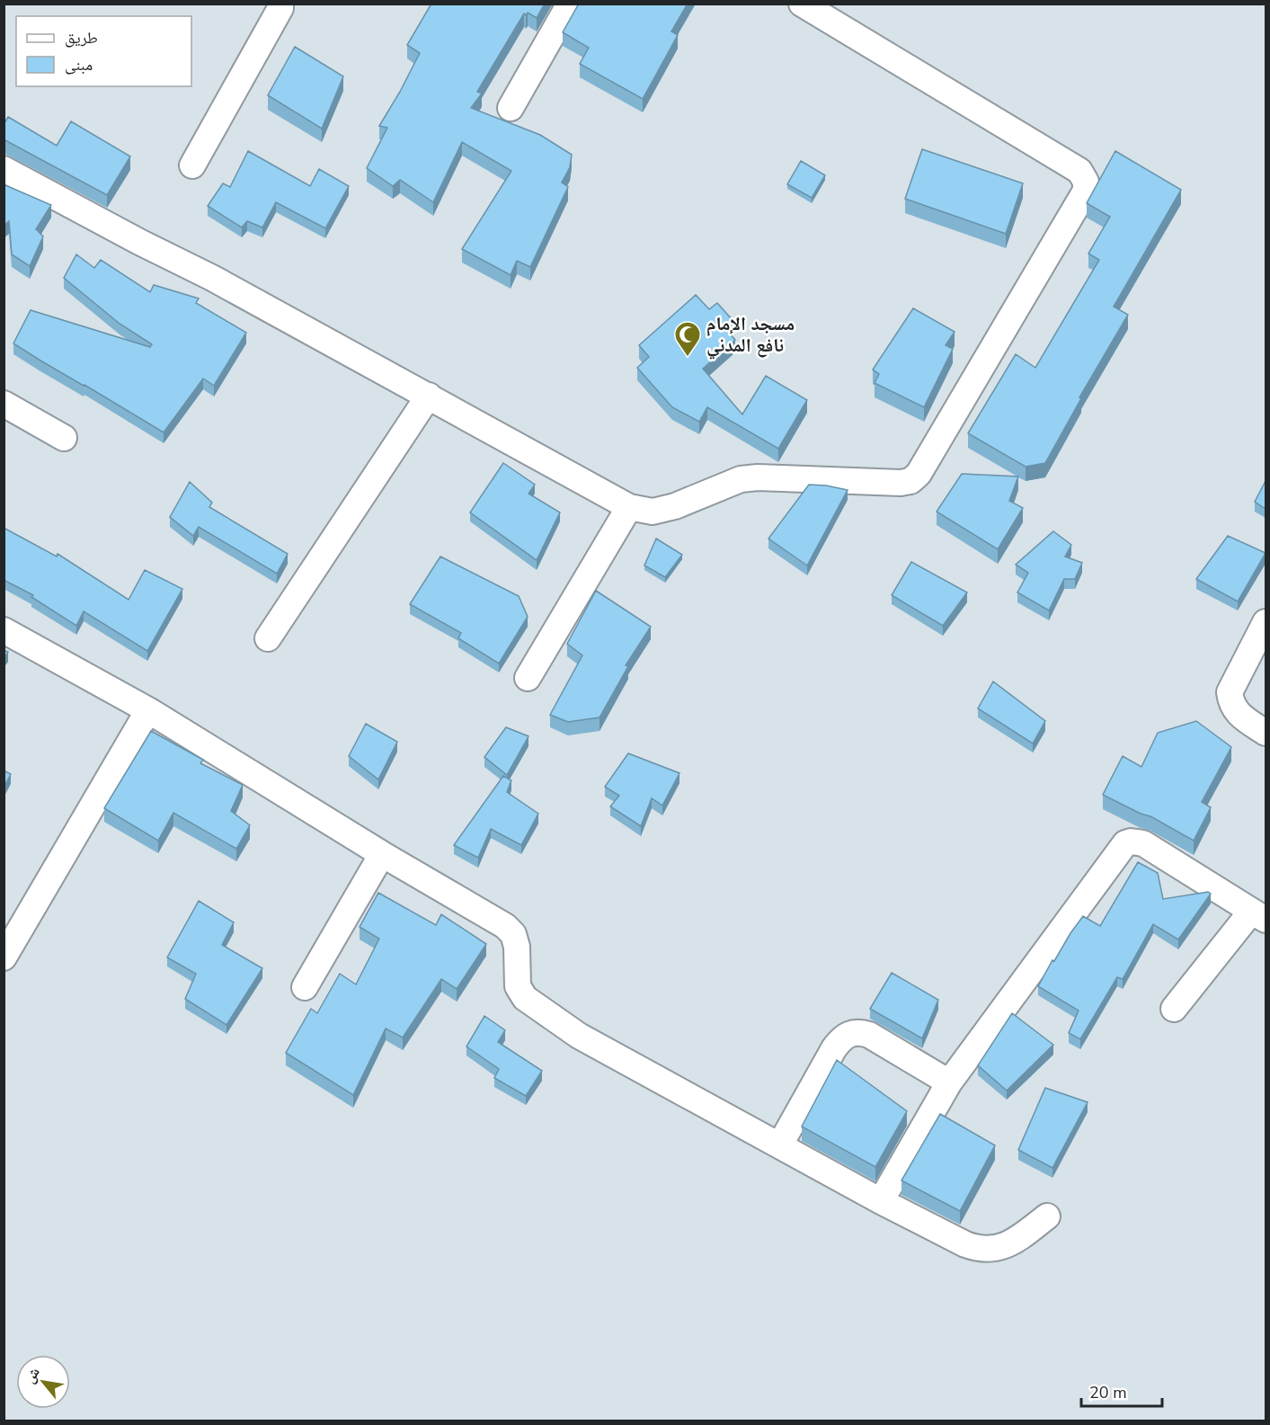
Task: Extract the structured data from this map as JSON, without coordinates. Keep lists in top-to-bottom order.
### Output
{
  "places": {
    "mosque": ["مسجد الإمام نافع المدني"]
  },
  "legend": ["طريق", "مبنى"],
  "scale_bar": "20 m",
  "north": "top left"
}
